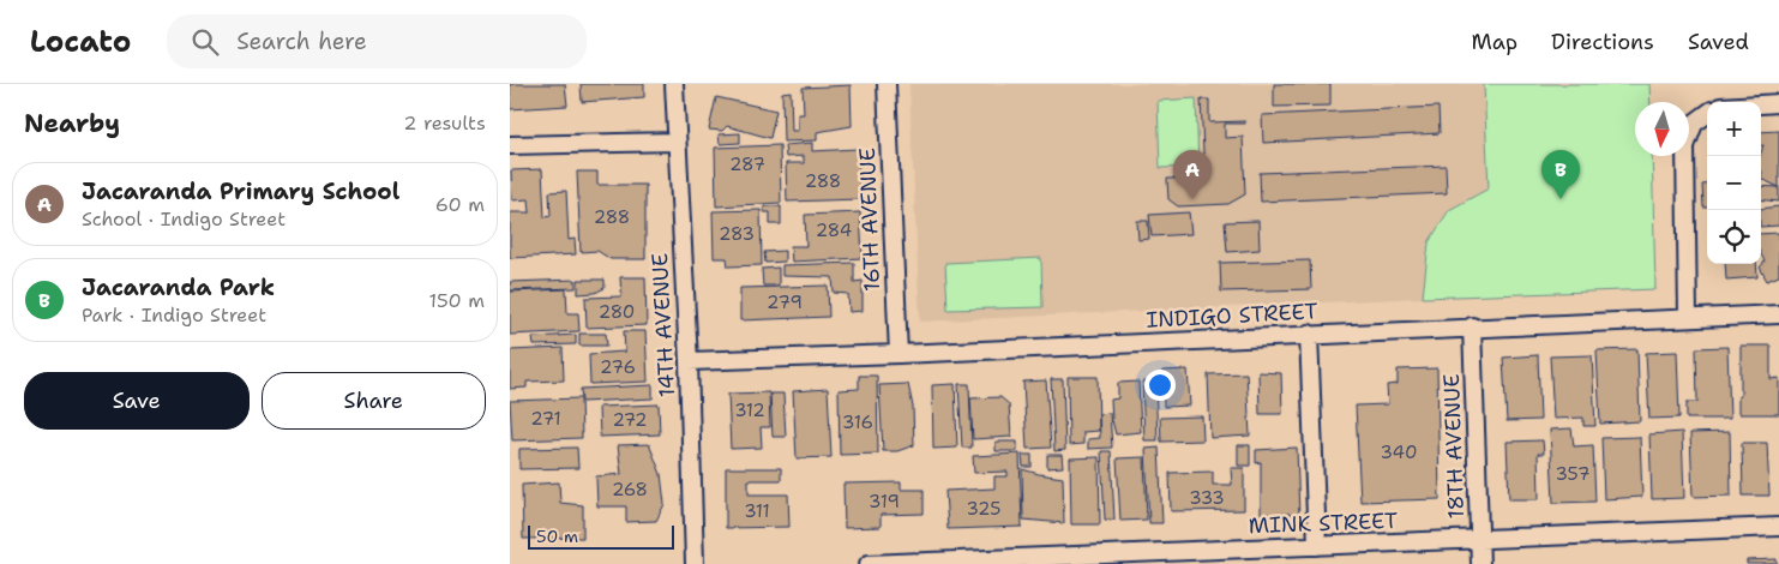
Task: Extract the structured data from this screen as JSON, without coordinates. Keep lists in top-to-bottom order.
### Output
{
  "streets": {
    "street": [
      "16TH AVENUE",
      "INDIGO STREET",
      "14TH AVENUE",
      "18TH AVENUE",
      "MINK STREET"
    ]
  },
  "crossings": [
    ["16TH AVENUE", "INDIGO STREET"],
    ["INDIGO STREET", "14TH AVENUE"],
    ["INDIGO STREET", "18TH AVENUE"],
    ["18TH AVENUE", "MINK STREET"]
  ],
  "house_numbers": [
    "287",
    "288",
    "288",
    "284",
    "283",
    "279",
    "280",
    "276",
    "312",
    "271",
    "272",
    "316",
    "340",
    "357",
    "268",
    "333",
    "319",
    "325",
    "311"
  ],
  "scale_bar": "50 m",
  "north": "bottom",
  "page": {
    "header": "Locato",
    "search": "Search here",
    "nav": ["Map", "Directions", "Saved"],
    "heading": ["Nearby", "2 results"],
    "map_buttons": ["+", "−"],
    "pins": ["A", "B"],
    "list": [
      {
        "mark": "A",
        "name": "Jacaranda Primary School",
        "note": "School · Indigo Street",
        "value": "60 m"
      },
      {
        "mark": "B",
        "name": "Jacaranda Park",
        "note": "Park · Indigo Street",
        "value": "150 m"
      }
    ],
    "buttons": ["Save", "Share"],
    "scale": "50 m"
  }
}
